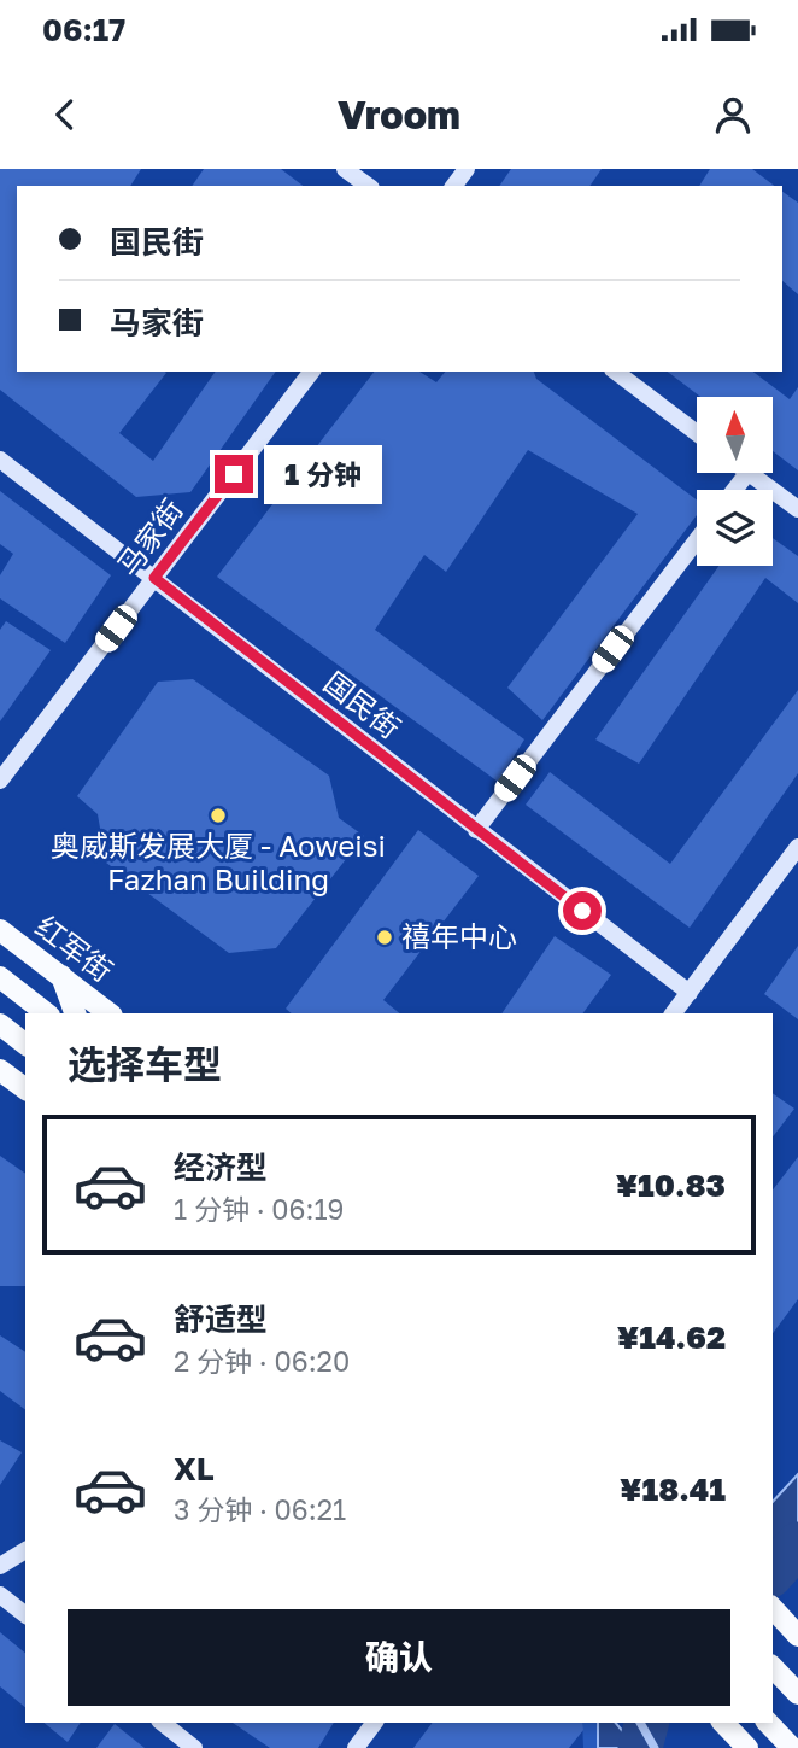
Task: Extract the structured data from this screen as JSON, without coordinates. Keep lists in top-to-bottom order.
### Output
{
  "streets": {
    "main road": ["红军街"],
    "street": ["马家街", "国民街"]
  },
  "crossings": [
    ["马家街", "国民街"]
  ],
  "places": ["奥威斯发展大厦 - Aoweisi Fazhan Building", "禧年中心"],
  "north": "top",
  "page": {
    "status": "06:17",
    "header": "Vroom",
    "banner": ["国民街", "马家街"],
    "bubble": "1 分钟",
    "heading": "选择车型",
    "list": [
      {
        "name": "经济型",
        "note": "1 分钟 · 06:19",
        "value": "¥10.83"
      },
      {
        "name": "舒适型",
        "note": "2 分钟 · 06:20",
        "value": "¥14.62"
      },
      {
        "name": "XL",
        "note": "3 分钟 · 06:21",
        "value": "¥18.41"
      }
    ],
    "buttons": "确认"
  }
}
